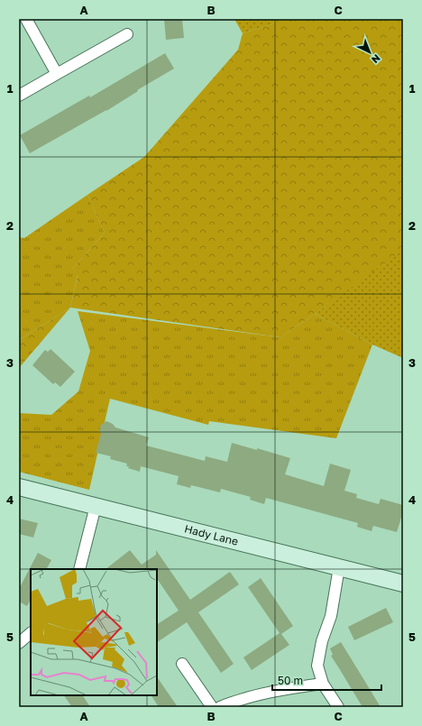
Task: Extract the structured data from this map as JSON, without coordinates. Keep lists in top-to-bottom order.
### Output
{
  "streets": {
    "street": ["Hady Lane"]
  },
  "scale_bar": "50 m",
  "north": "bottom right",
  "grid": {
    "columns": ["A", "B", "C"],
    "rows": [
      "1",
      "2",
      "3",
      "4",
      "5"
    ]
  }
}
